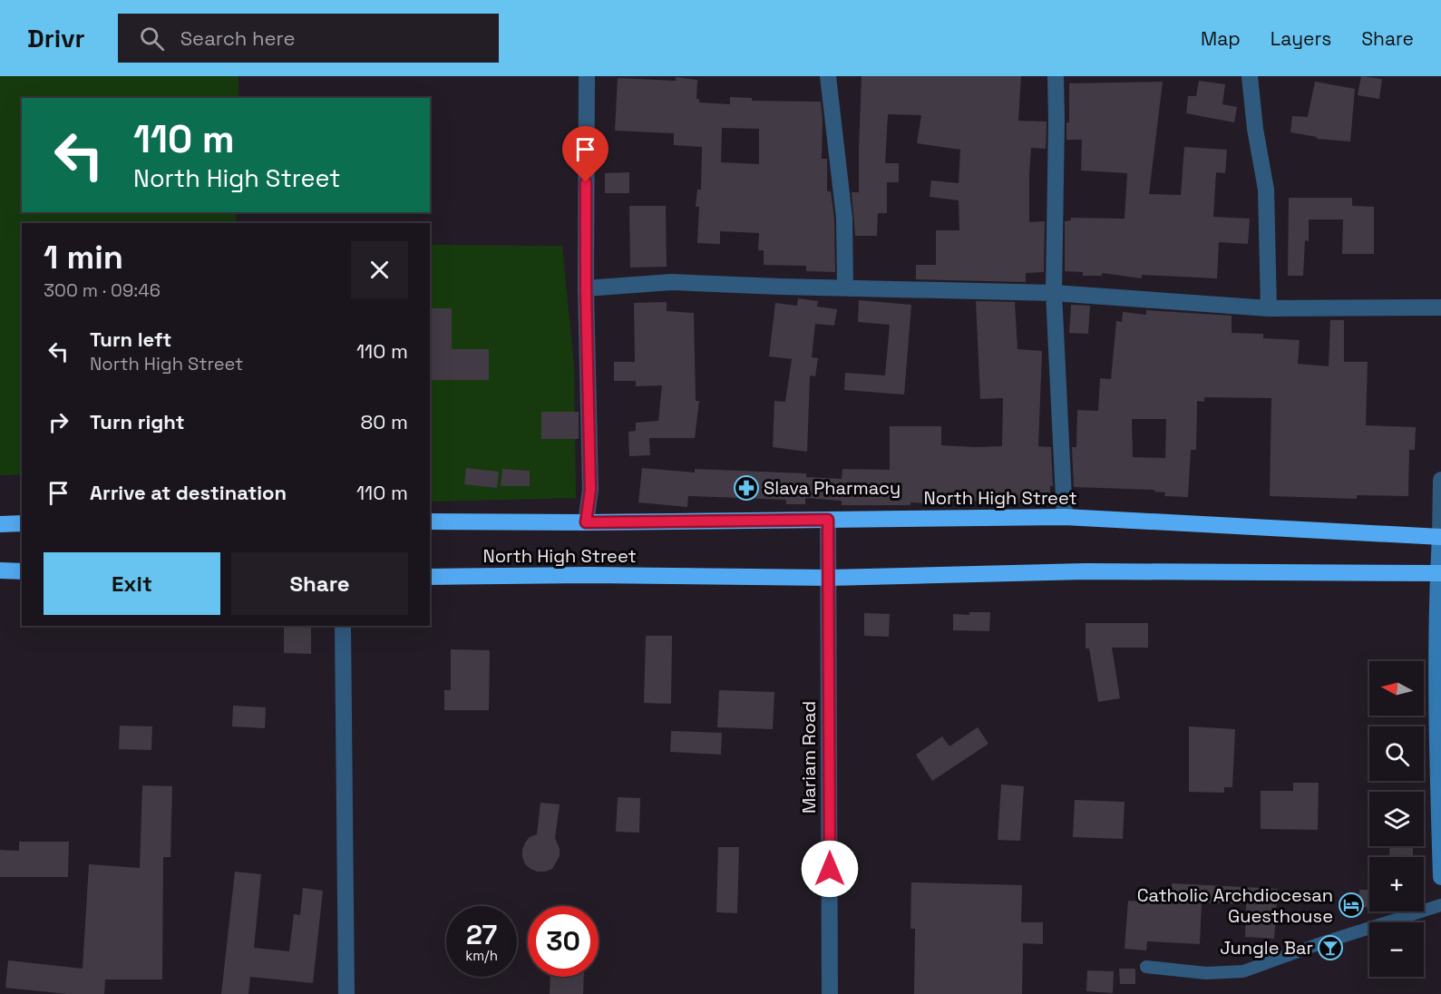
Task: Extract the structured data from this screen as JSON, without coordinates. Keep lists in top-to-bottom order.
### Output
{
  "streets": {
    "highway": ["North High Street"],
    "street": ["Mariam Road"]
  },
  "crossings": [
    ["North High Street", "Mariam Road"]
  ],
  "places": {
    "pharmacy": ["Slava Pharmacy"],
    "hotel": ["Catholic Archdiocesan Guesthouse"],
    "bar": ["Jungle Bar"]
  },
  "north": "left",
  "page": {
    "header": "Drivr",
    "search": "Search here",
    "nav": ["Map", "Layers", "Share"],
    "turn": ["110 m", "North High Street"],
    "heading": ["1 min", "300 m · 09:46"],
    "list": [
      {
        "name": "Turn left",
        "note": "North High Street",
        "value": "110 m"
      },
      {
        "name": "Turn right",
        "value": "80 m"
      },
      {
        "name": "Arrive at destination",
        "value": "110 m"
      }
    ],
    "buttons": ["Exit", "Share"],
    "map_buttons": ["+", "−"],
    "speed": "27 km/h",
    "limit": "30"
  }
}
